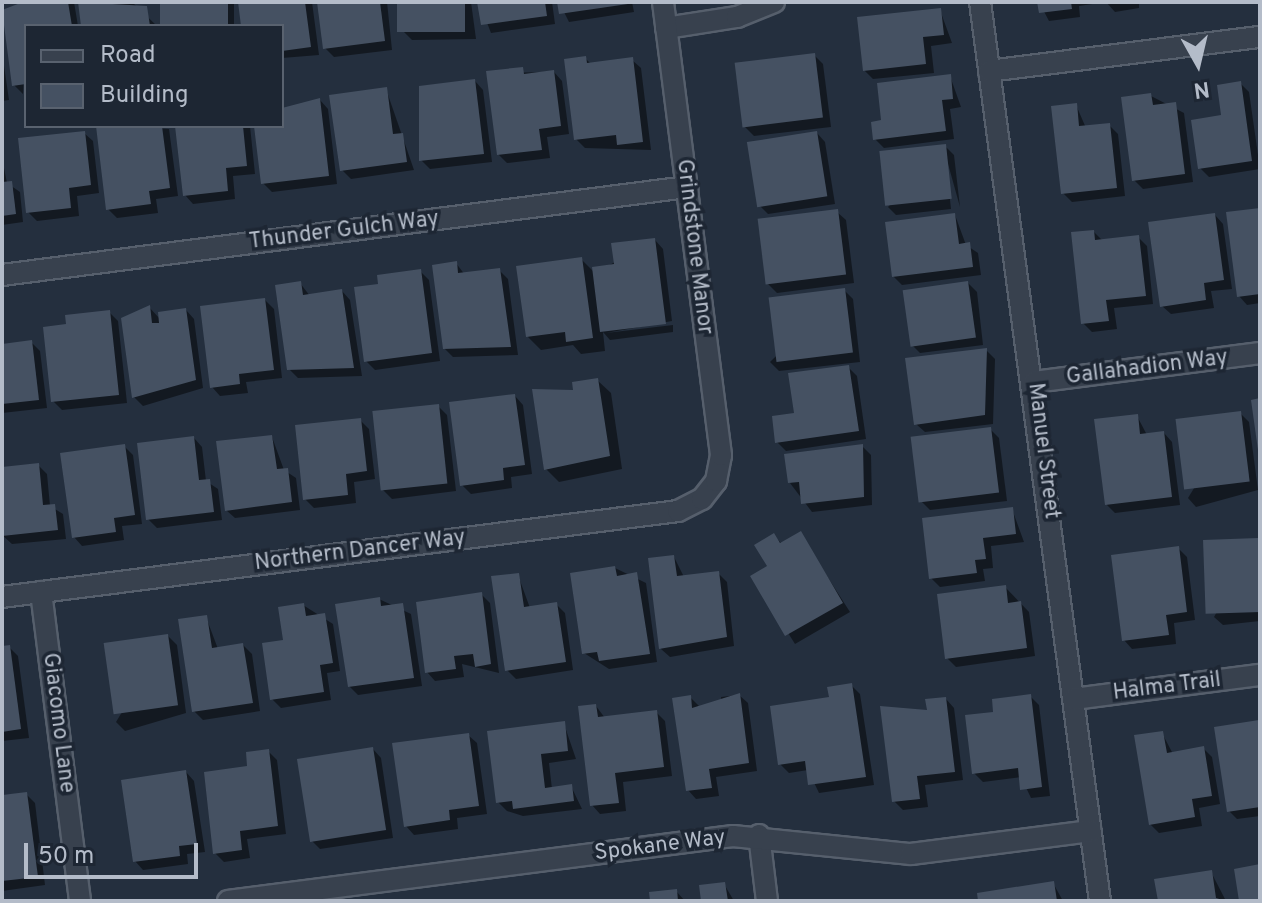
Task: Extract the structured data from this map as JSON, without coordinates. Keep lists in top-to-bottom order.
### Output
{
  "streets": {
    "street": [
      "Thunder Gulch Way",
      "Grindstone Manor",
      "Gallahadion Way",
      "Manuel Street",
      "Northern Dancer Way",
      "Halma Trail",
      "Giacomo Lane",
      "Spokane Way"
    ]
  },
  "crossings": [
    ["Thunder Gulch Way", "Grindstone Manor"],
    ["Grindstone Manor", "Northern Dancer Way"],
    ["Gallahadion Way", "Manuel Street"],
    ["Manuel Street", "Halma Trail"],
    ["Manuel Street", "Spokane Way"],
    ["Northern Dancer Way", "Giacomo Lane"]
  ],
  "legend": ["Road", "Building"],
  "scale_bar": "50 m",
  "north": "bottom"
}
